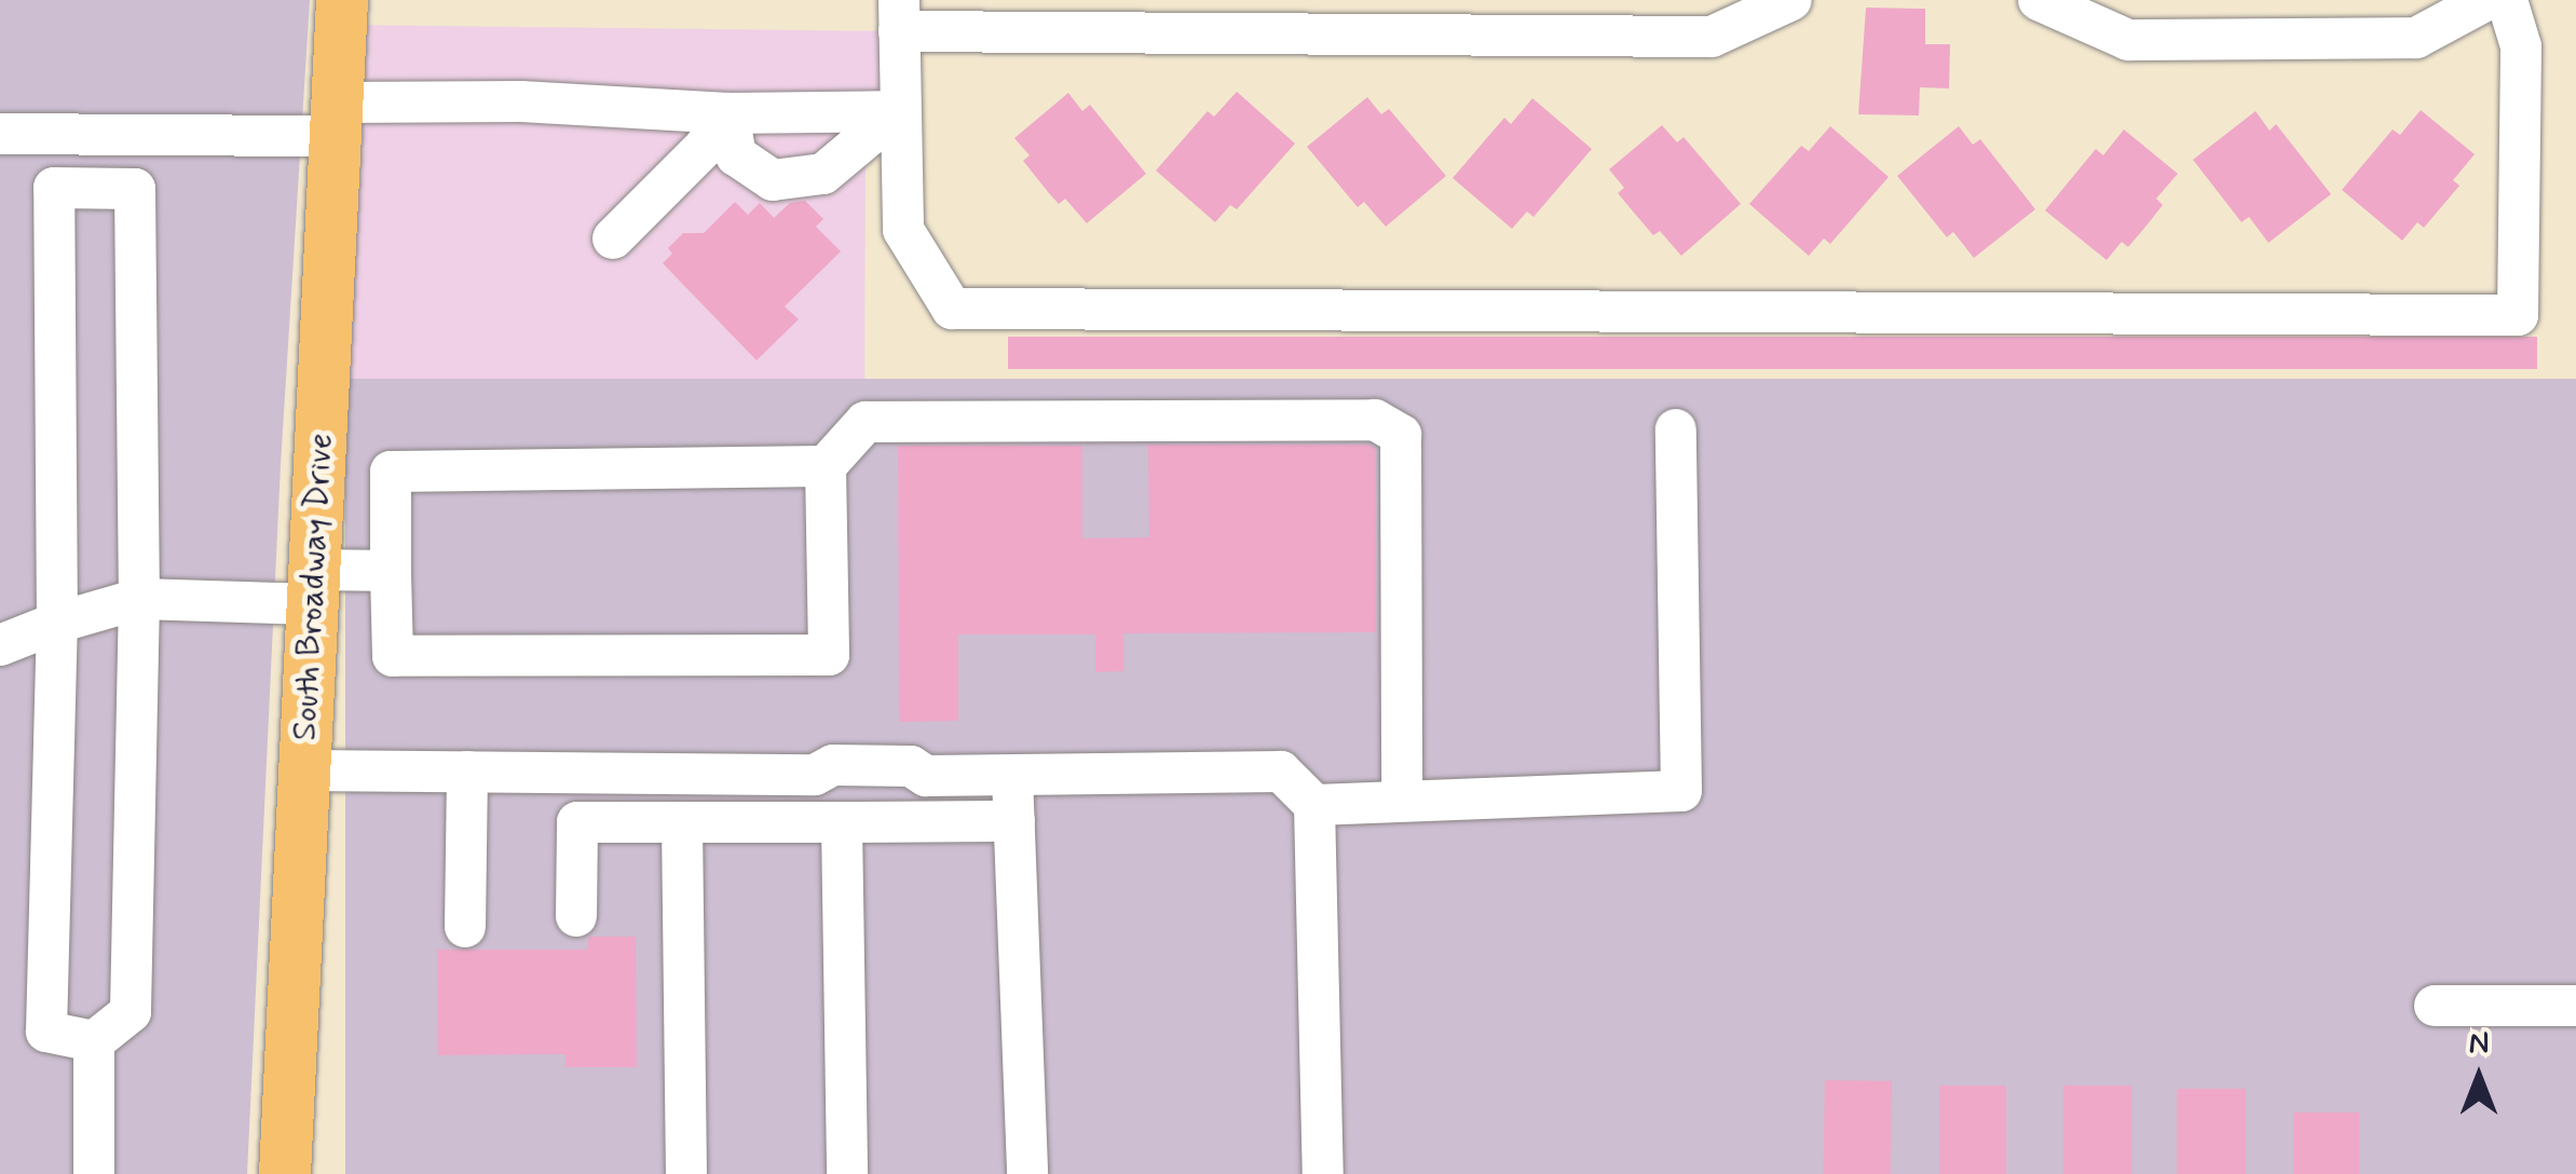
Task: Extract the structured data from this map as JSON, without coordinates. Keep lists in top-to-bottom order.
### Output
{
  "streets": {
    "main road": ["South Broadway Drive"]
  },
  "north": "top"
}
